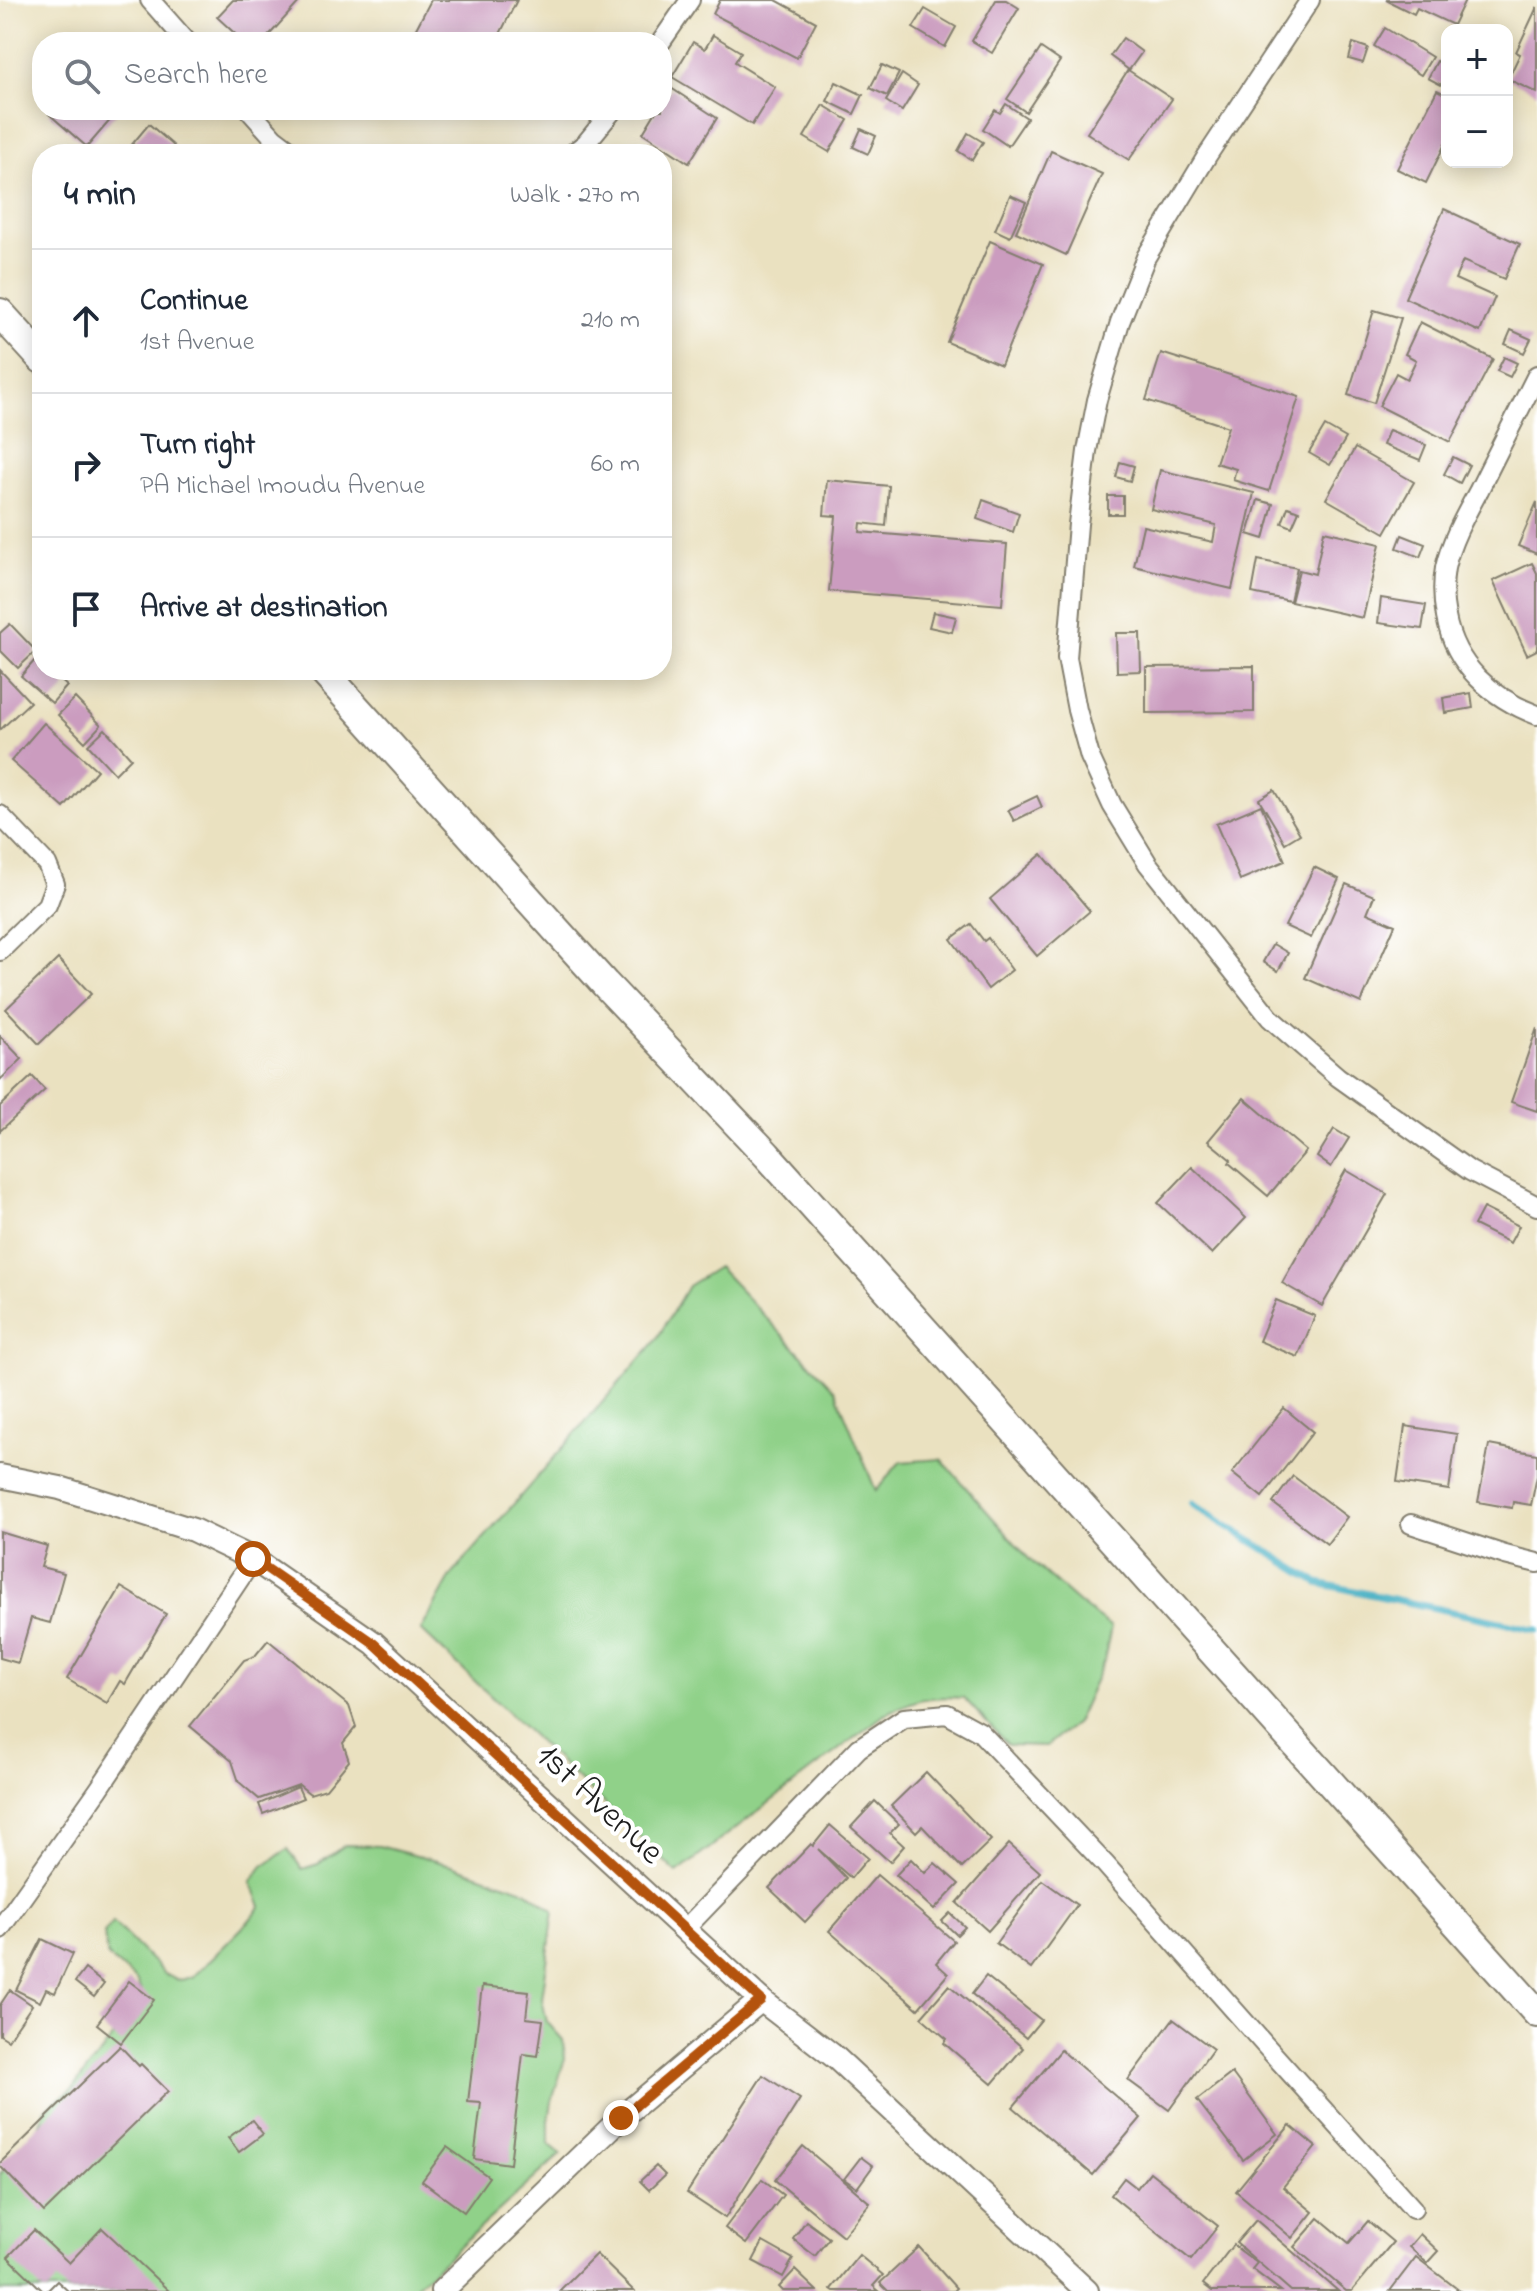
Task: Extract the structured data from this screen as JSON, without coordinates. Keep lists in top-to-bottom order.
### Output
{
  "streets": {
    "street": ["1st Avenue"]
  },
  "page": {
    "map_buttons": ["+", "−"],
    "search": "Search here",
    "heading": ["4 min", "Walk · 270 m"],
    "list": [
      ["Continue", "1st Avenue", "210 m"],
      ["Turn right", "PA Michael Imoudu Avenue", "60 m"],
      "Arrive at destination"
    ]
  }
}
